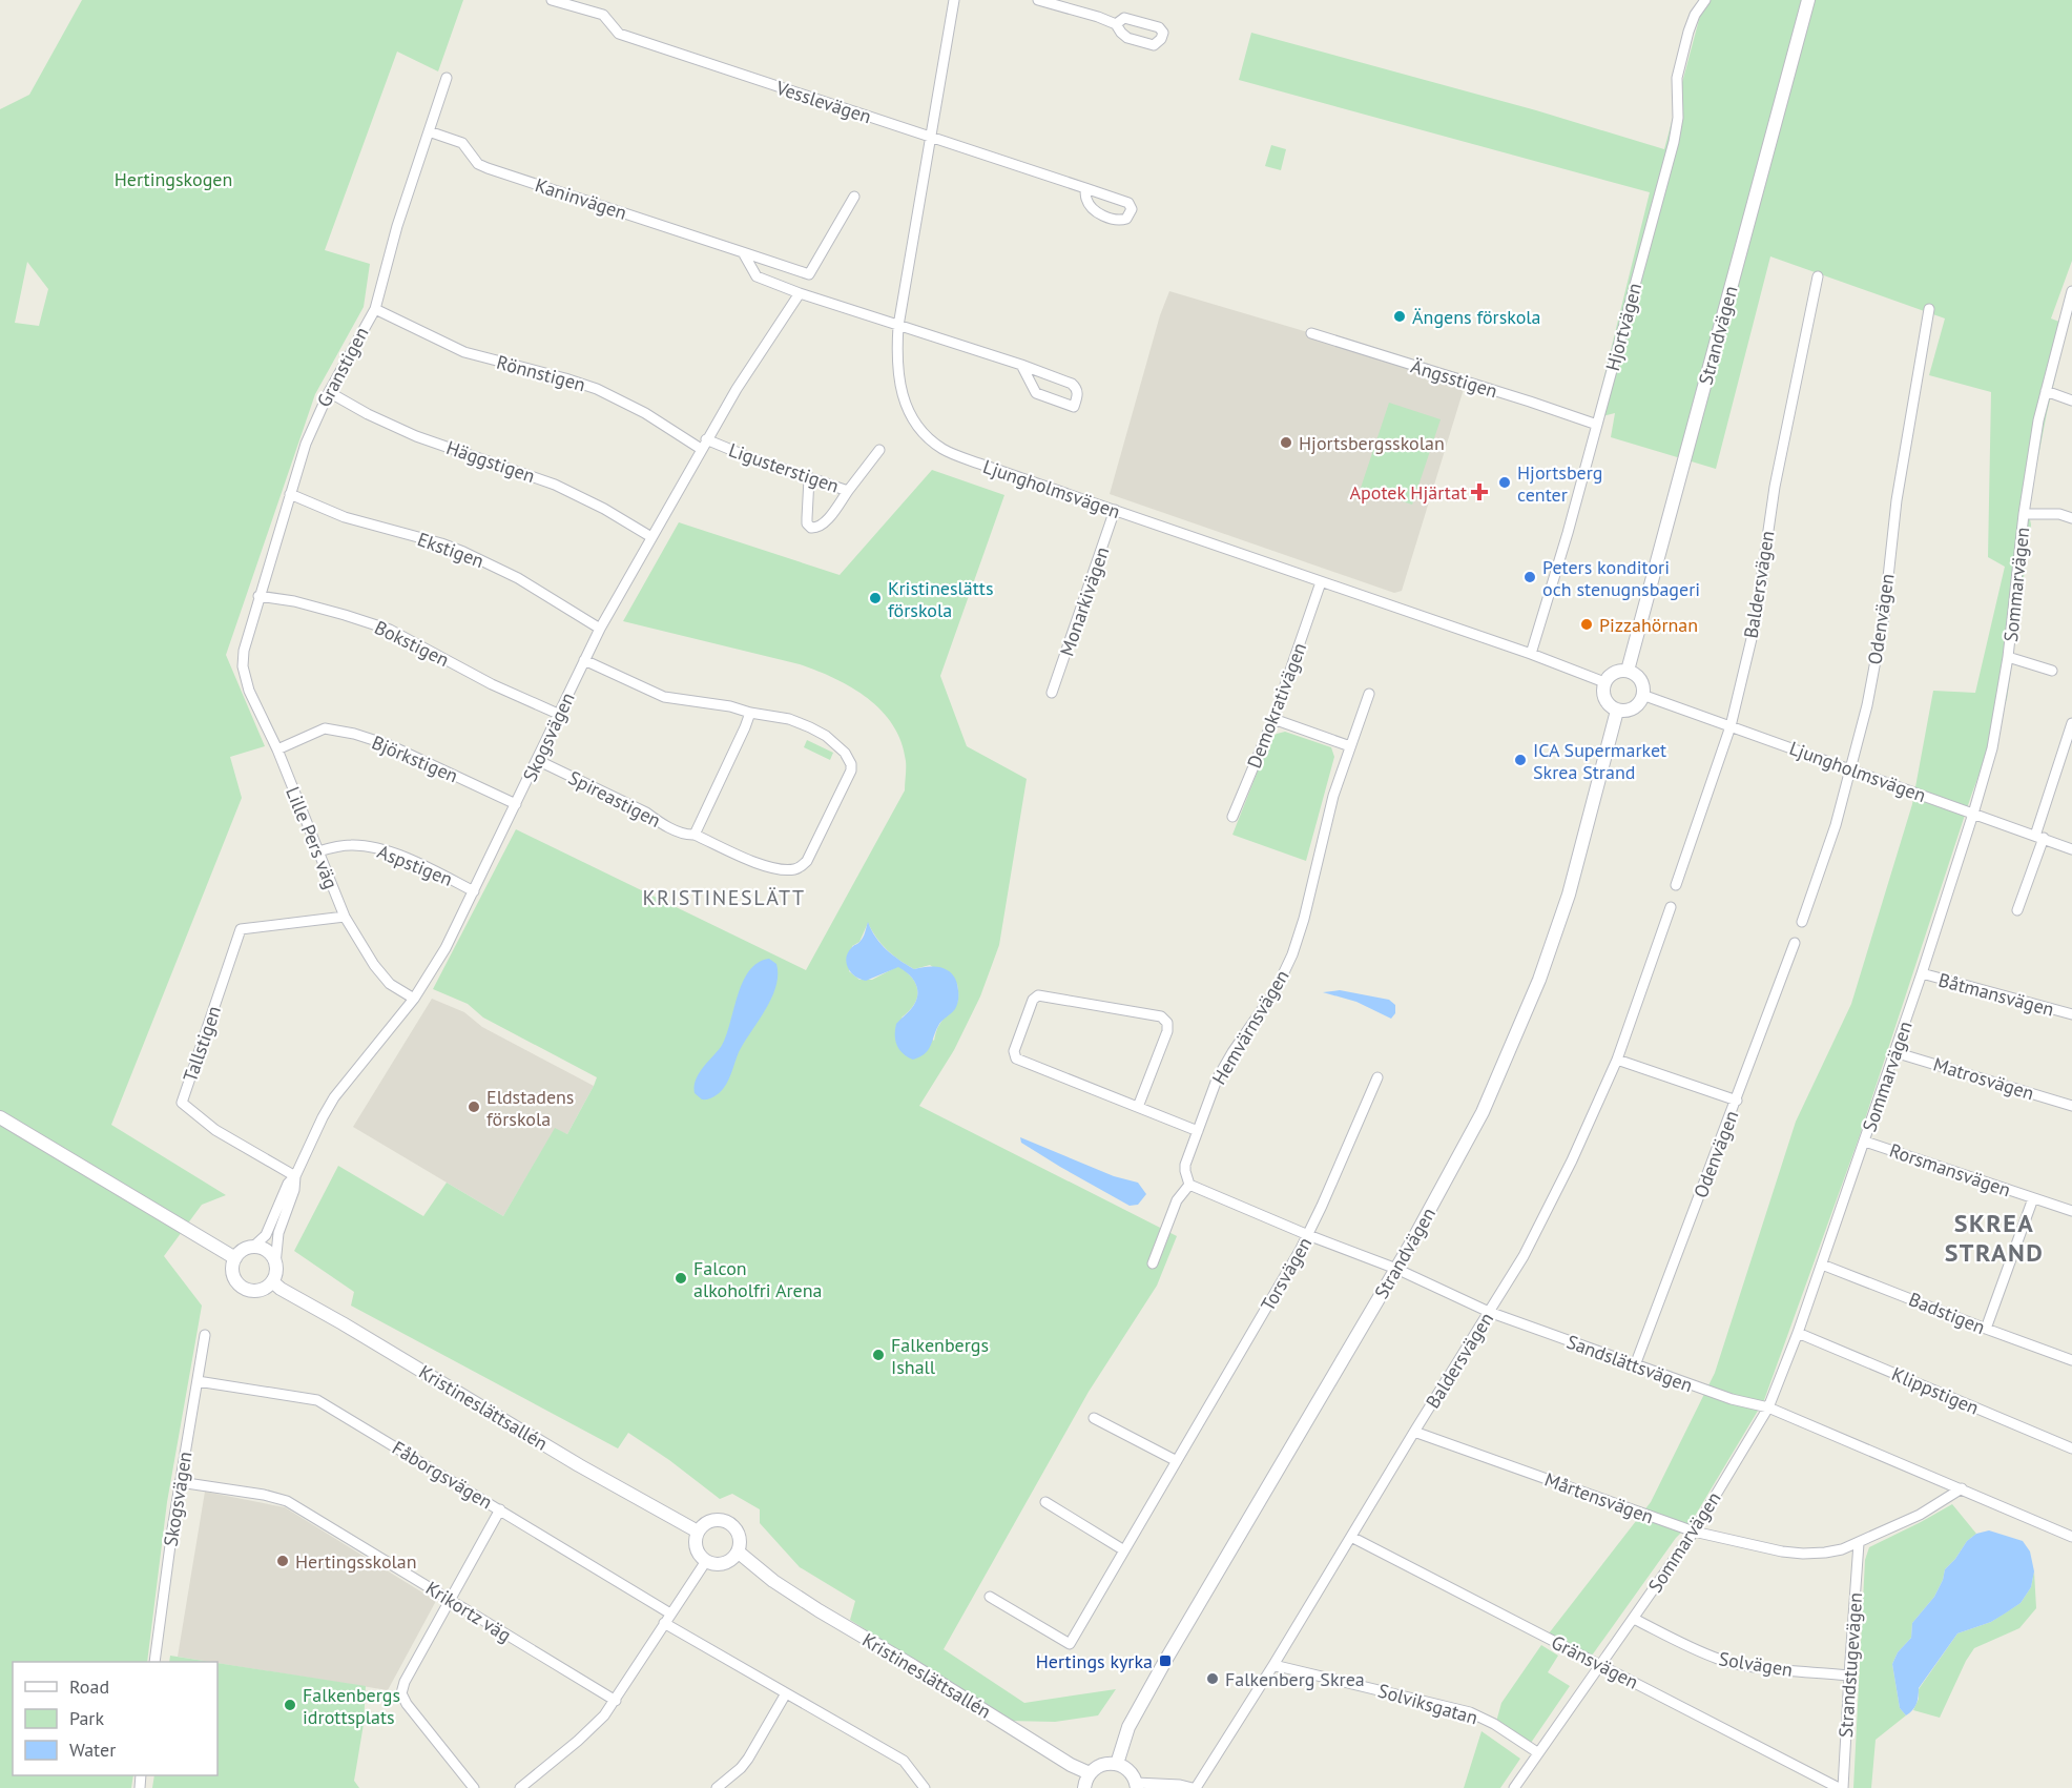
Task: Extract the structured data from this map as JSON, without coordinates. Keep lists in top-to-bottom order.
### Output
{
  "streets": {
    "street": [
      "Vesslevägen",
      "Kaninvägen",
      "Hjortvägen",
      "Strandvägen",
      "Granstigen",
      "Rönnstigen",
      "Ängsstigen",
      "Häggstigen",
      "Ligusterstigen",
      "Ljungholmsvägen",
      "Ekstigen",
      "Baldersvägen",
      "Sommarvägen",
      "Monarkivägen",
      "Odenvägen",
      "Bokstigen",
      "Demokrativägen",
      "Skogsvägen",
      "Björkstigen",
      "Spireastigen",
      "Lille Pers väg",
      "Aspstigen",
      "Båtmansvägen",
      "Hemvärnsvägen",
      "Tallstigen",
      "Matrosvägen",
      "Rorsmansvägen",
      "Torsvägen",
      "Badstigen",
      "Sandslättsvägen",
      "Klippstigen",
      "Kristineslättsallén",
      "Fåborgsvägen",
      "Mårtensvägen",
      "Krikortz väg",
      "Gränsvägen",
      "Solvägen",
      "Strandstugevägen",
      "Solviksgatan"
    ]
  },
  "crossings": [
    ["Vesslevägen", "Ljungholmsvägen"],
    ["Kaninvägen", "Granstigen"],
    ["Hjortvägen", "Ängsstigen"],
    ["Hjortvägen", "Ljungholmsvägen"],
    ["Strandvägen", "Ljungholmsvägen"],
    ["Strandvägen", "Sandslättsvägen"],
    ["Granstigen", "Rönnstigen"],
    ["Granstigen", "Häggstigen"],
    ["Granstigen", "Ekstigen"],
    ["Granstigen", "Bokstigen"],
    ["Granstigen", "Lille Pers väg"],
    ["Rönnstigen", "Ligusterstigen"],
    ["Rönnstigen", "Skogsvägen"],
    ["Häggstigen", "Skogsvägen"],
    ["Ligusterstigen", "Skogsvägen"],
    ["Ljungholmsvägen", "Baldersvägen"],
    ["Ljungholmsvägen", "Sommarvägen"],
    ["Ljungholmsvägen", "Monarkivägen"],
    ["Ljungholmsvägen", "Odenvägen"],
    ["Ljungholmsvägen", "Demokrativägen"],
    ["Ekstigen", "Skogsvägen"],
    ["Baldersvägen", "Sandslättsvägen"],
    ["Baldersvägen", "Mårtensvägen"],
    ["Baldersvägen", "Gränsvägen"],
    ["Baldersvägen", "Solviksgatan"],
    ["Sommarvägen", "Båtmansvägen"],
    ["Sommarvägen", "Matrosvägen"],
    ["Sommarvägen", "Rorsmansvägen"],
    ["Sommarvägen", "Badstigen"],
    ["Sommarvägen", "Sandslättsvägen"],
    ["Sommarvägen", "Klippstigen"],
    ["Sommarvägen", "Mårtensvägen"],
    ["Sommarvägen", "Gränsvägen"],
    ["Sommarvägen", "Solvägen"],
    ["Sommarvägen", "Solviksgatan"],
    ["Odenvägen", "Sandslättsvägen"],
    ["Bokstigen", "Skogsvägen"],
    ["Skogsvägen", "Björkstigen"],
    ["Skogsvägen", "Spireastigen"],
    ["Skogsvägen", "Lille Pers väg"],
    ["Skogsvägen", "Aspstigen"],
    ["Skogsvägen", "Tallstigen"],
    ["Skogsvägen", "Kristineslättsallén"],
    ["Skogsvägen", "Fåborgsvägen"],
    ["Skogsvägen", "Krikortz väg"],
    ["Björkstigen", "Lille Pers väg"],
    ["Lille Pers väg", "Aspstigen"],
    ["Lille Pers väg", "Tallstigen"],
    ["Hemvärnsvägen", "Sandslättsvägen"],
    ["Torsvägen", "Sandslättsvägen"],
    ["Sandslättsvägen", "Mårtensvägen"],
    ["Mårtensvägen", "Strandstugevägen"],
    ["Gränsvägen", "Strandstugevägen"],
    ["Solvägen", "Strandstugevägen"]
  ],
  "districts": ["KRISTINESLÄTT", "SKREA STRAND"],
  "parks": ["Hertingskogen"],
  "places": {
    "other": [
      "Ängens förskola",
      "Hjortsbergsskolan",
      "Hjortsberg center",
      "Peters konditori och stenugnsbageri",
      "Kristineslätts förskola",
      "Pizzahörnan",
      "ICA Supermarket Skrea Strand",
      "Eldstadens förskola",
      "Falcon alkoholfri Arena",
      "Falkenbergs Ishall",
      "Hertingsskolan",
      "Falkenberg Skrea",
      "Falkenbergs idrottsplats"
    ],
    "health": ["Apotek Hjärtat"],
    "transit": ["Hertings kyrka"]
  },
  "legend": ["Road", "Park", "Water"]
}
